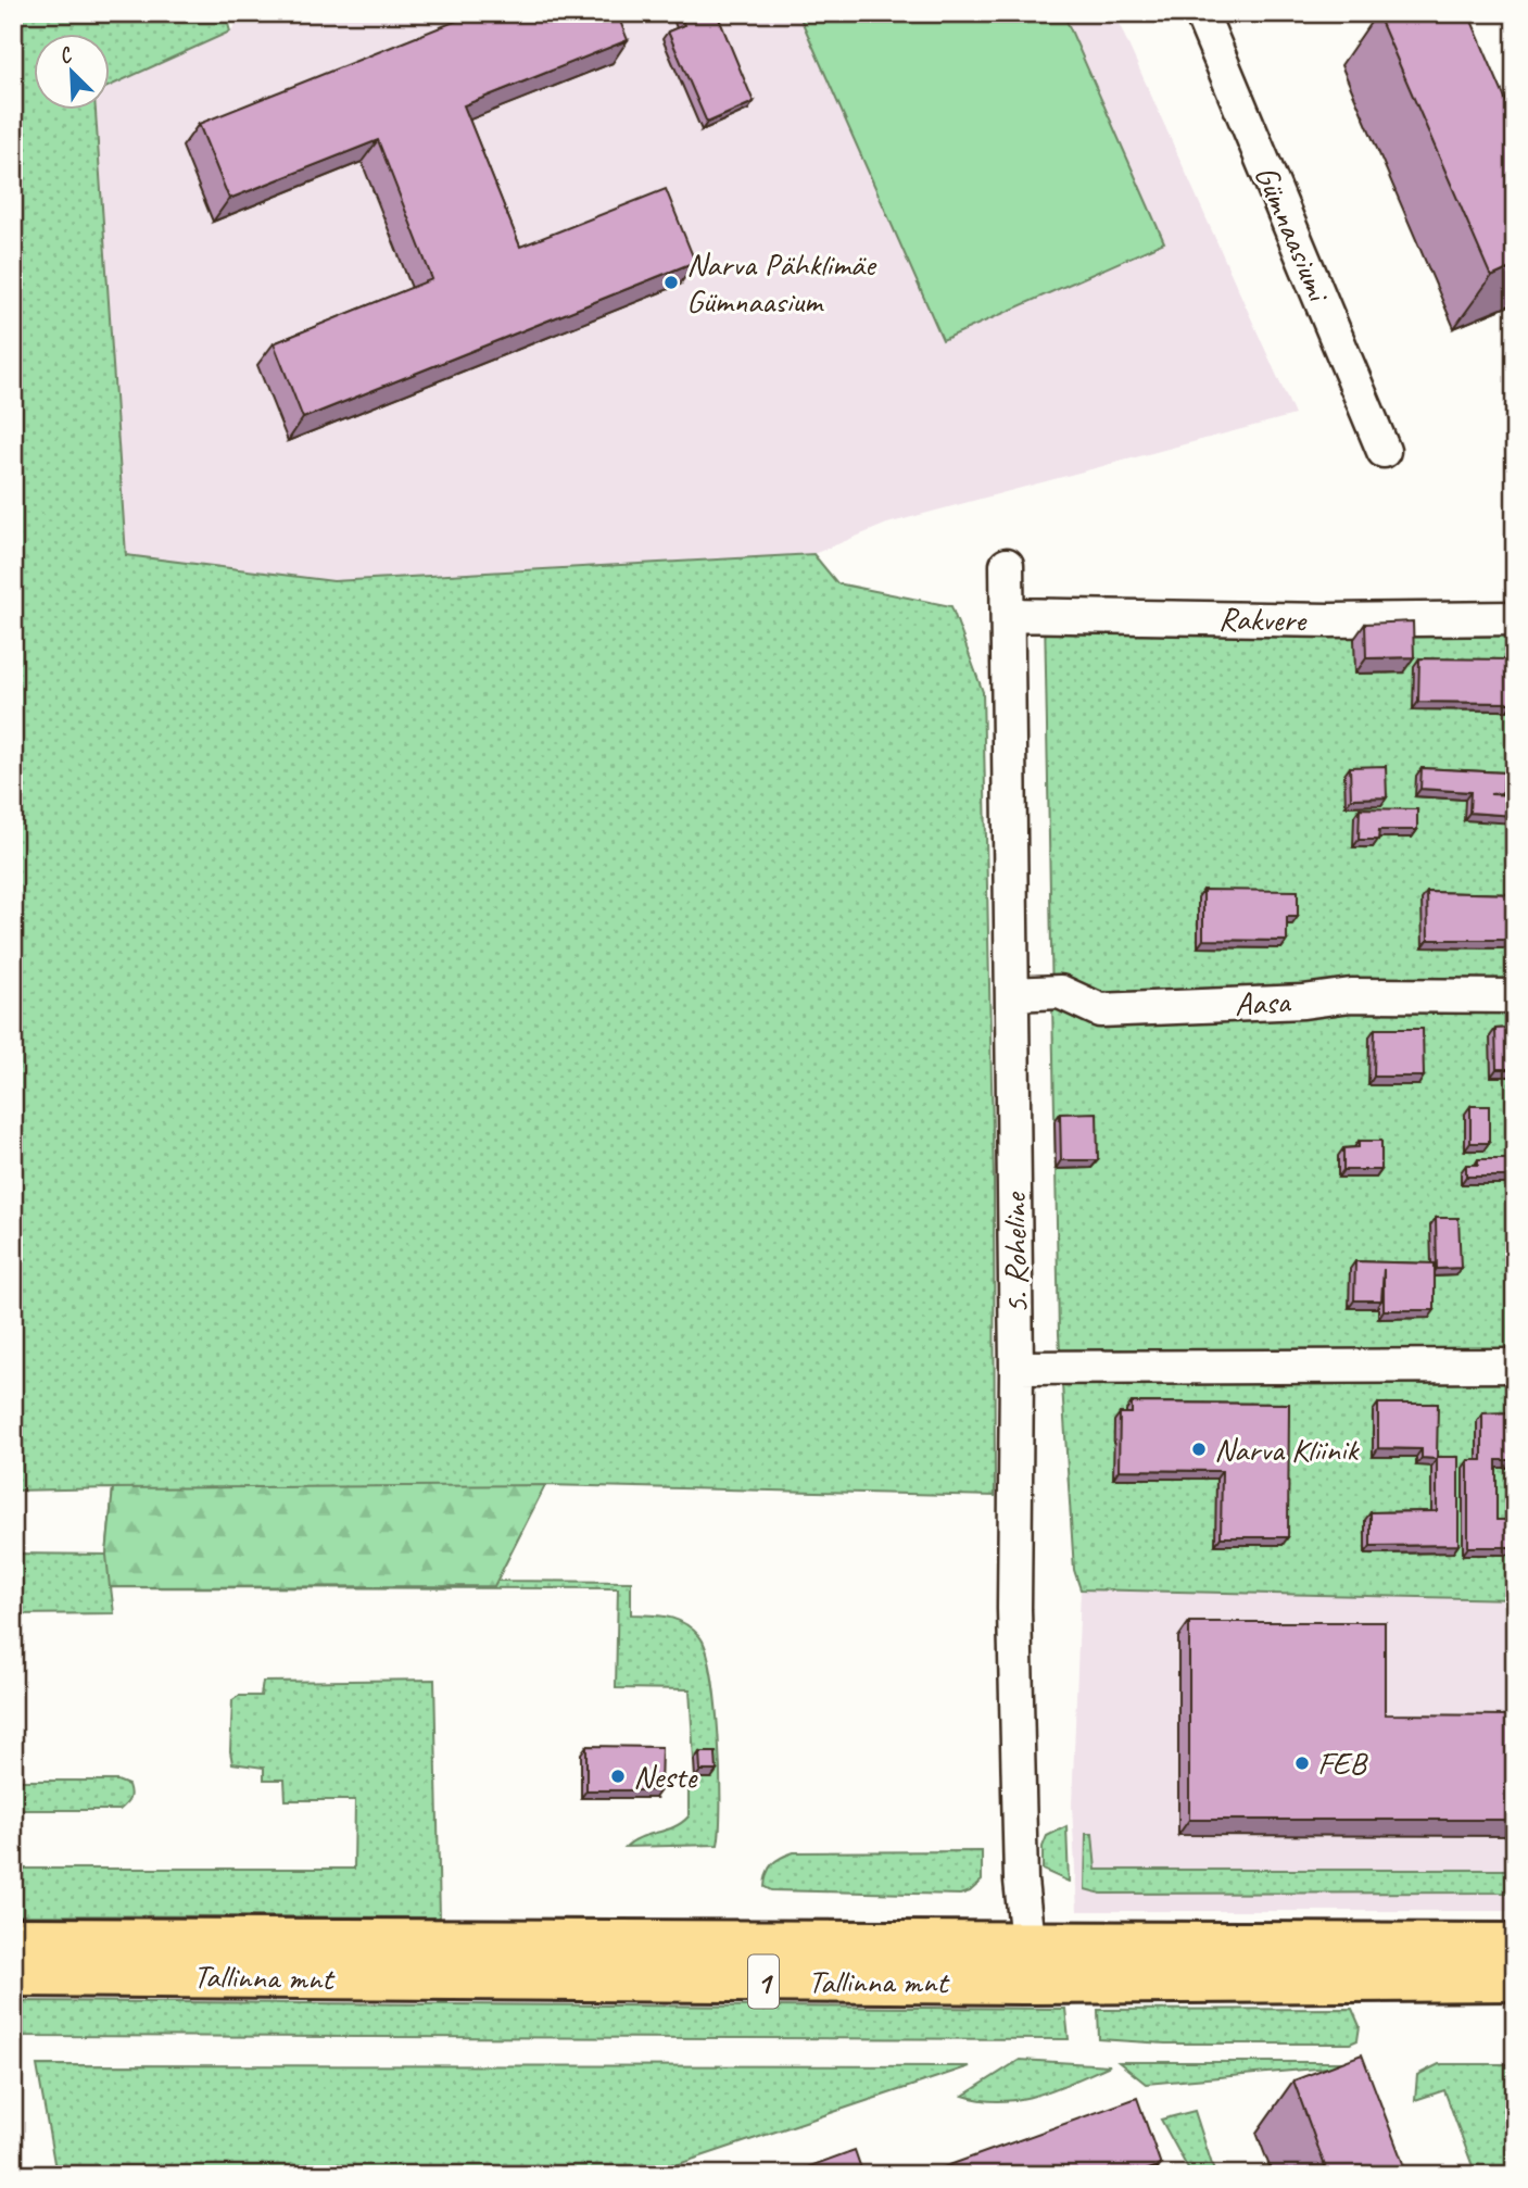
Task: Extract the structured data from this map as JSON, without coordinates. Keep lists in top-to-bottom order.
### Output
{
  "streets": {
    "highway": ["Tallinna mnt", "1"],
    "street": [
      "Gümnaasiumi",
      "Rakvere",
      "Aasa",
      "5. Roheline"
    ]
  },
  "crossings": [
    ["Rakvere", "5. Roheline"],
    ["Aasa", "5. Roheline"],
    ["5. Roheline", "Tallinna mnt"]
  ],
  "places": [
    "Narva Pähklimäe Gümnaasium",
    "Narva Kliinik",
    "FEB",
    "Neste"
  ],
  "north": "top left"
}
